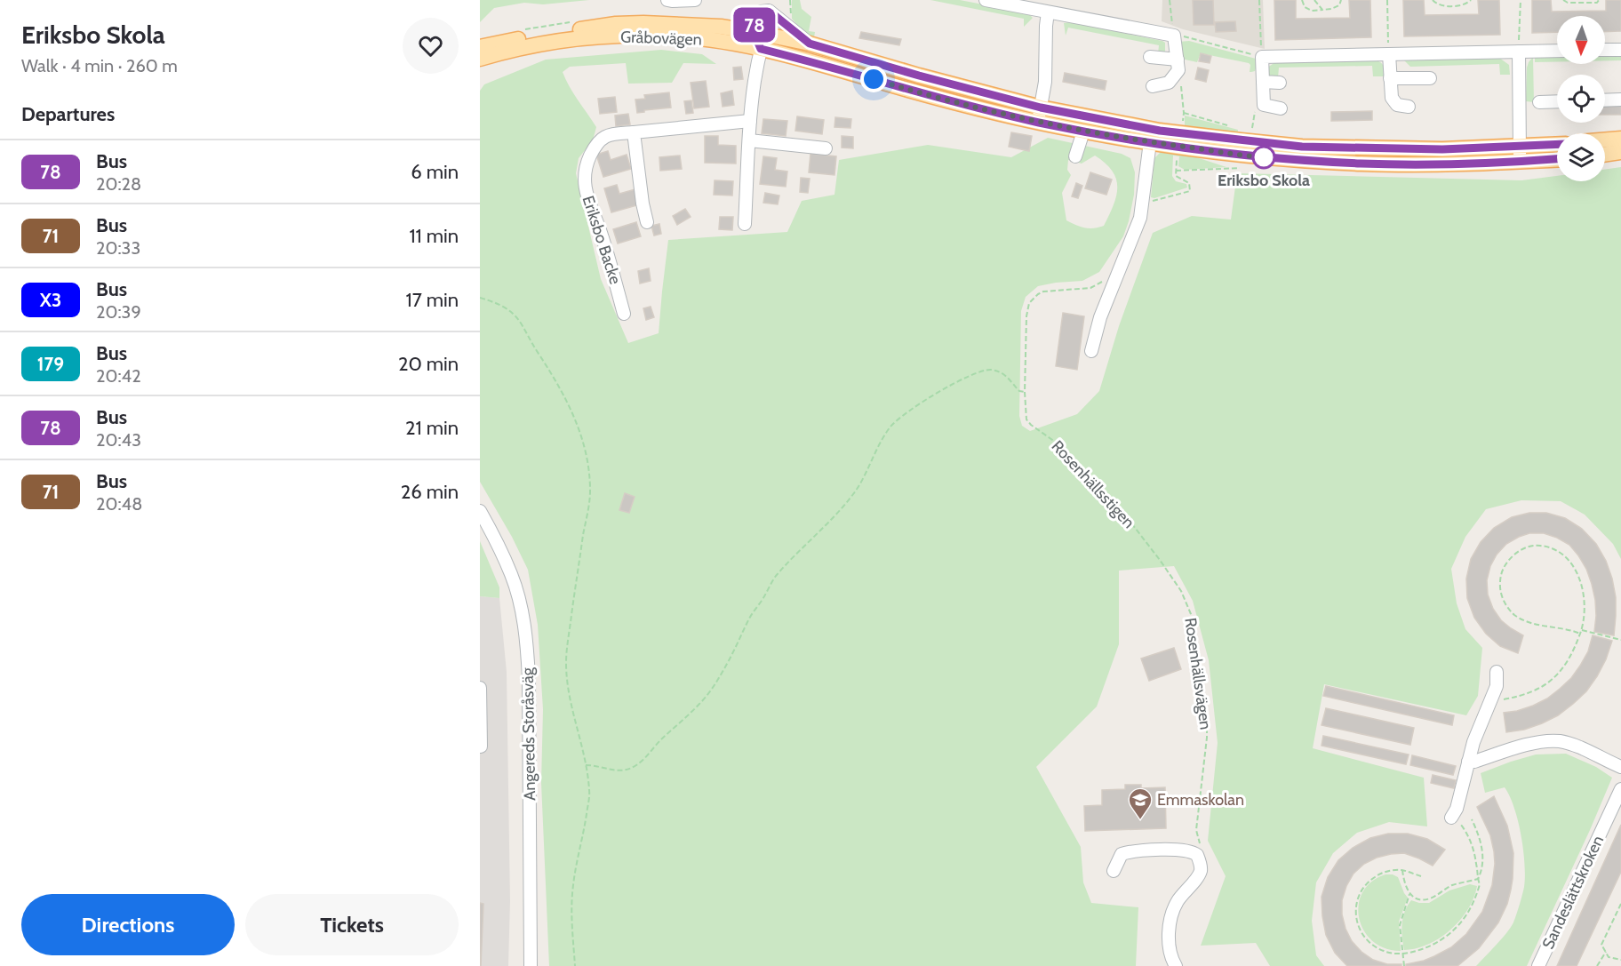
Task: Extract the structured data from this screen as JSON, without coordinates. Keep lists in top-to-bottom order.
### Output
{
  "streets": {
    "main road": ["Gråbovägen"],
    "street": ["Eriksbo Backe", "Angereds Storåsväg", "Sandeslättskroken"],
    "path": ["Rosenhällsstigen", "Rosenhällsvägen"]
  },
  "crossings": [
    ["Rosenhällsstigen", "Rosenhällsvägen"]
  ],
  "places": {
    "other": ["Eriksbo Skola"],
    "school or university": ["Emmaskolan"]
  },
  "lines": ["bus line 78"],
  "north": "bottom",
  "page": {
    "heading": [
      ["Eriksbo Skola", "Walk · 4 min · 260 m"],
      "Departures"
    ],
    "on_map": "78",
    "list": [
      {
        "mark": "78",
        "name": "Bus",
        "note": "20:28",
        "value": "6 min"
      },
      {
        "mark": "71",
        "name": "Bus",
        "note": "20:33",
        "value": "11 min"
      },
      {
        "mark": "X3",
        "name": "Bus",
        "note": "20:39",
        "value": "17 min"
      },
      {
        "mark": "179",
        "name": "Bus",
        "note": "20:42",
        "value": "20 min"
      },
      {
        "mark": "78",
        "name": "Bus",
        "note": "20:43",
        "value": "21 min"
      },
      {
        "mark": "71",
        "name": "Bus",
        "note": "20:48",
        "value": "26 min"
      }
    ],
    "buttons": ["Directions", "Tickets"]
  }
}
